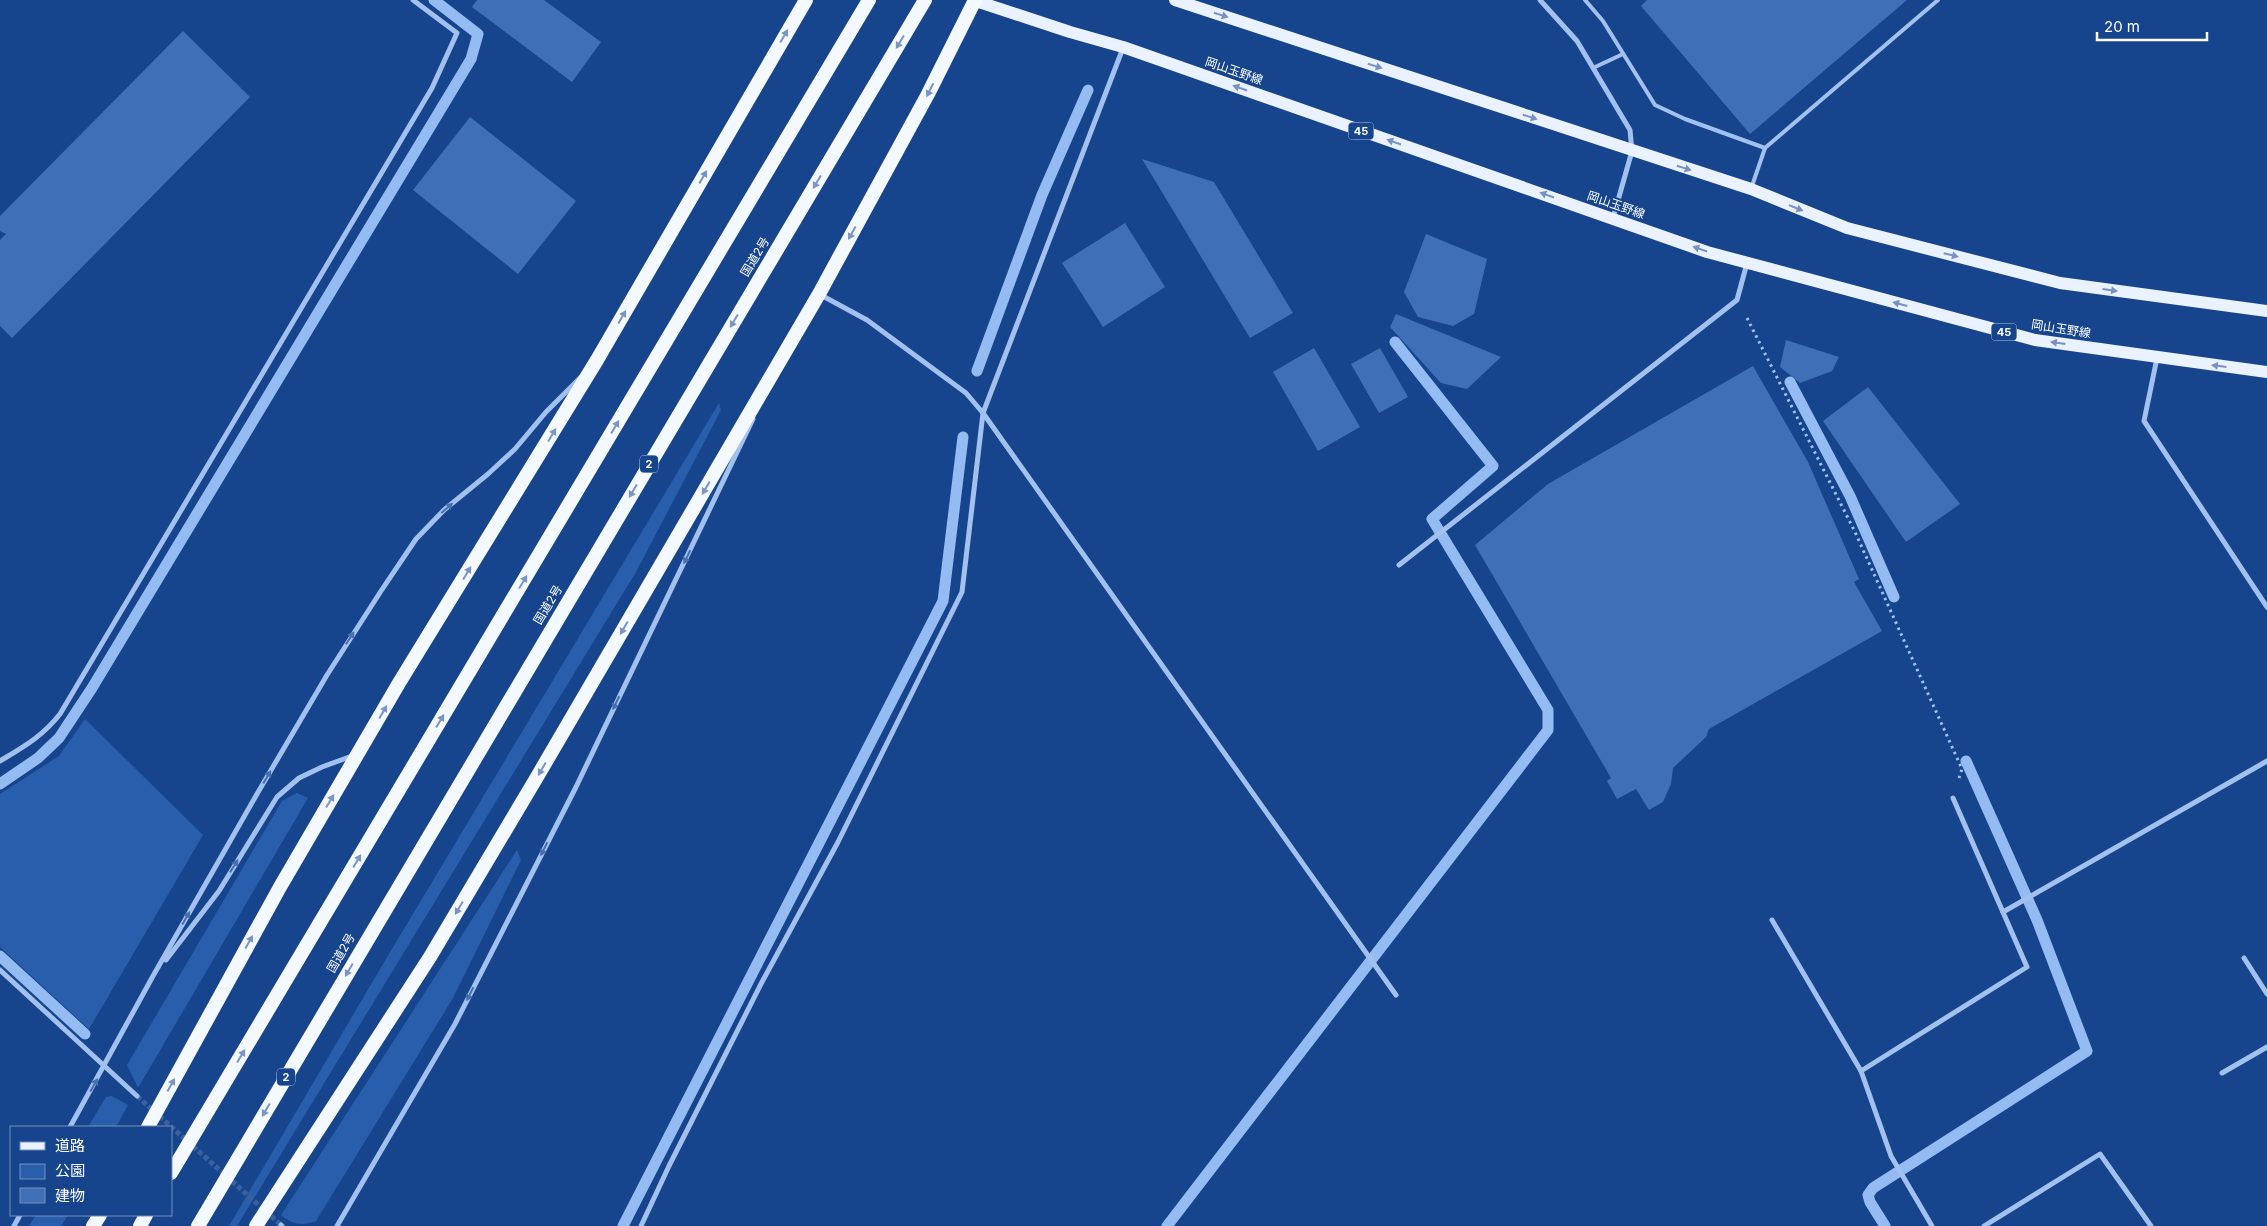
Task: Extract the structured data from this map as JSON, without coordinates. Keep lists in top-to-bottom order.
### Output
{
  "streets": {
    "highway": ["国道2号", "2"],
    "main road": ["岡山玉野線", "45"]
  },
  "legend": ["道路", "公園", "建物"],
  "scale_bar": "20 m"
}
